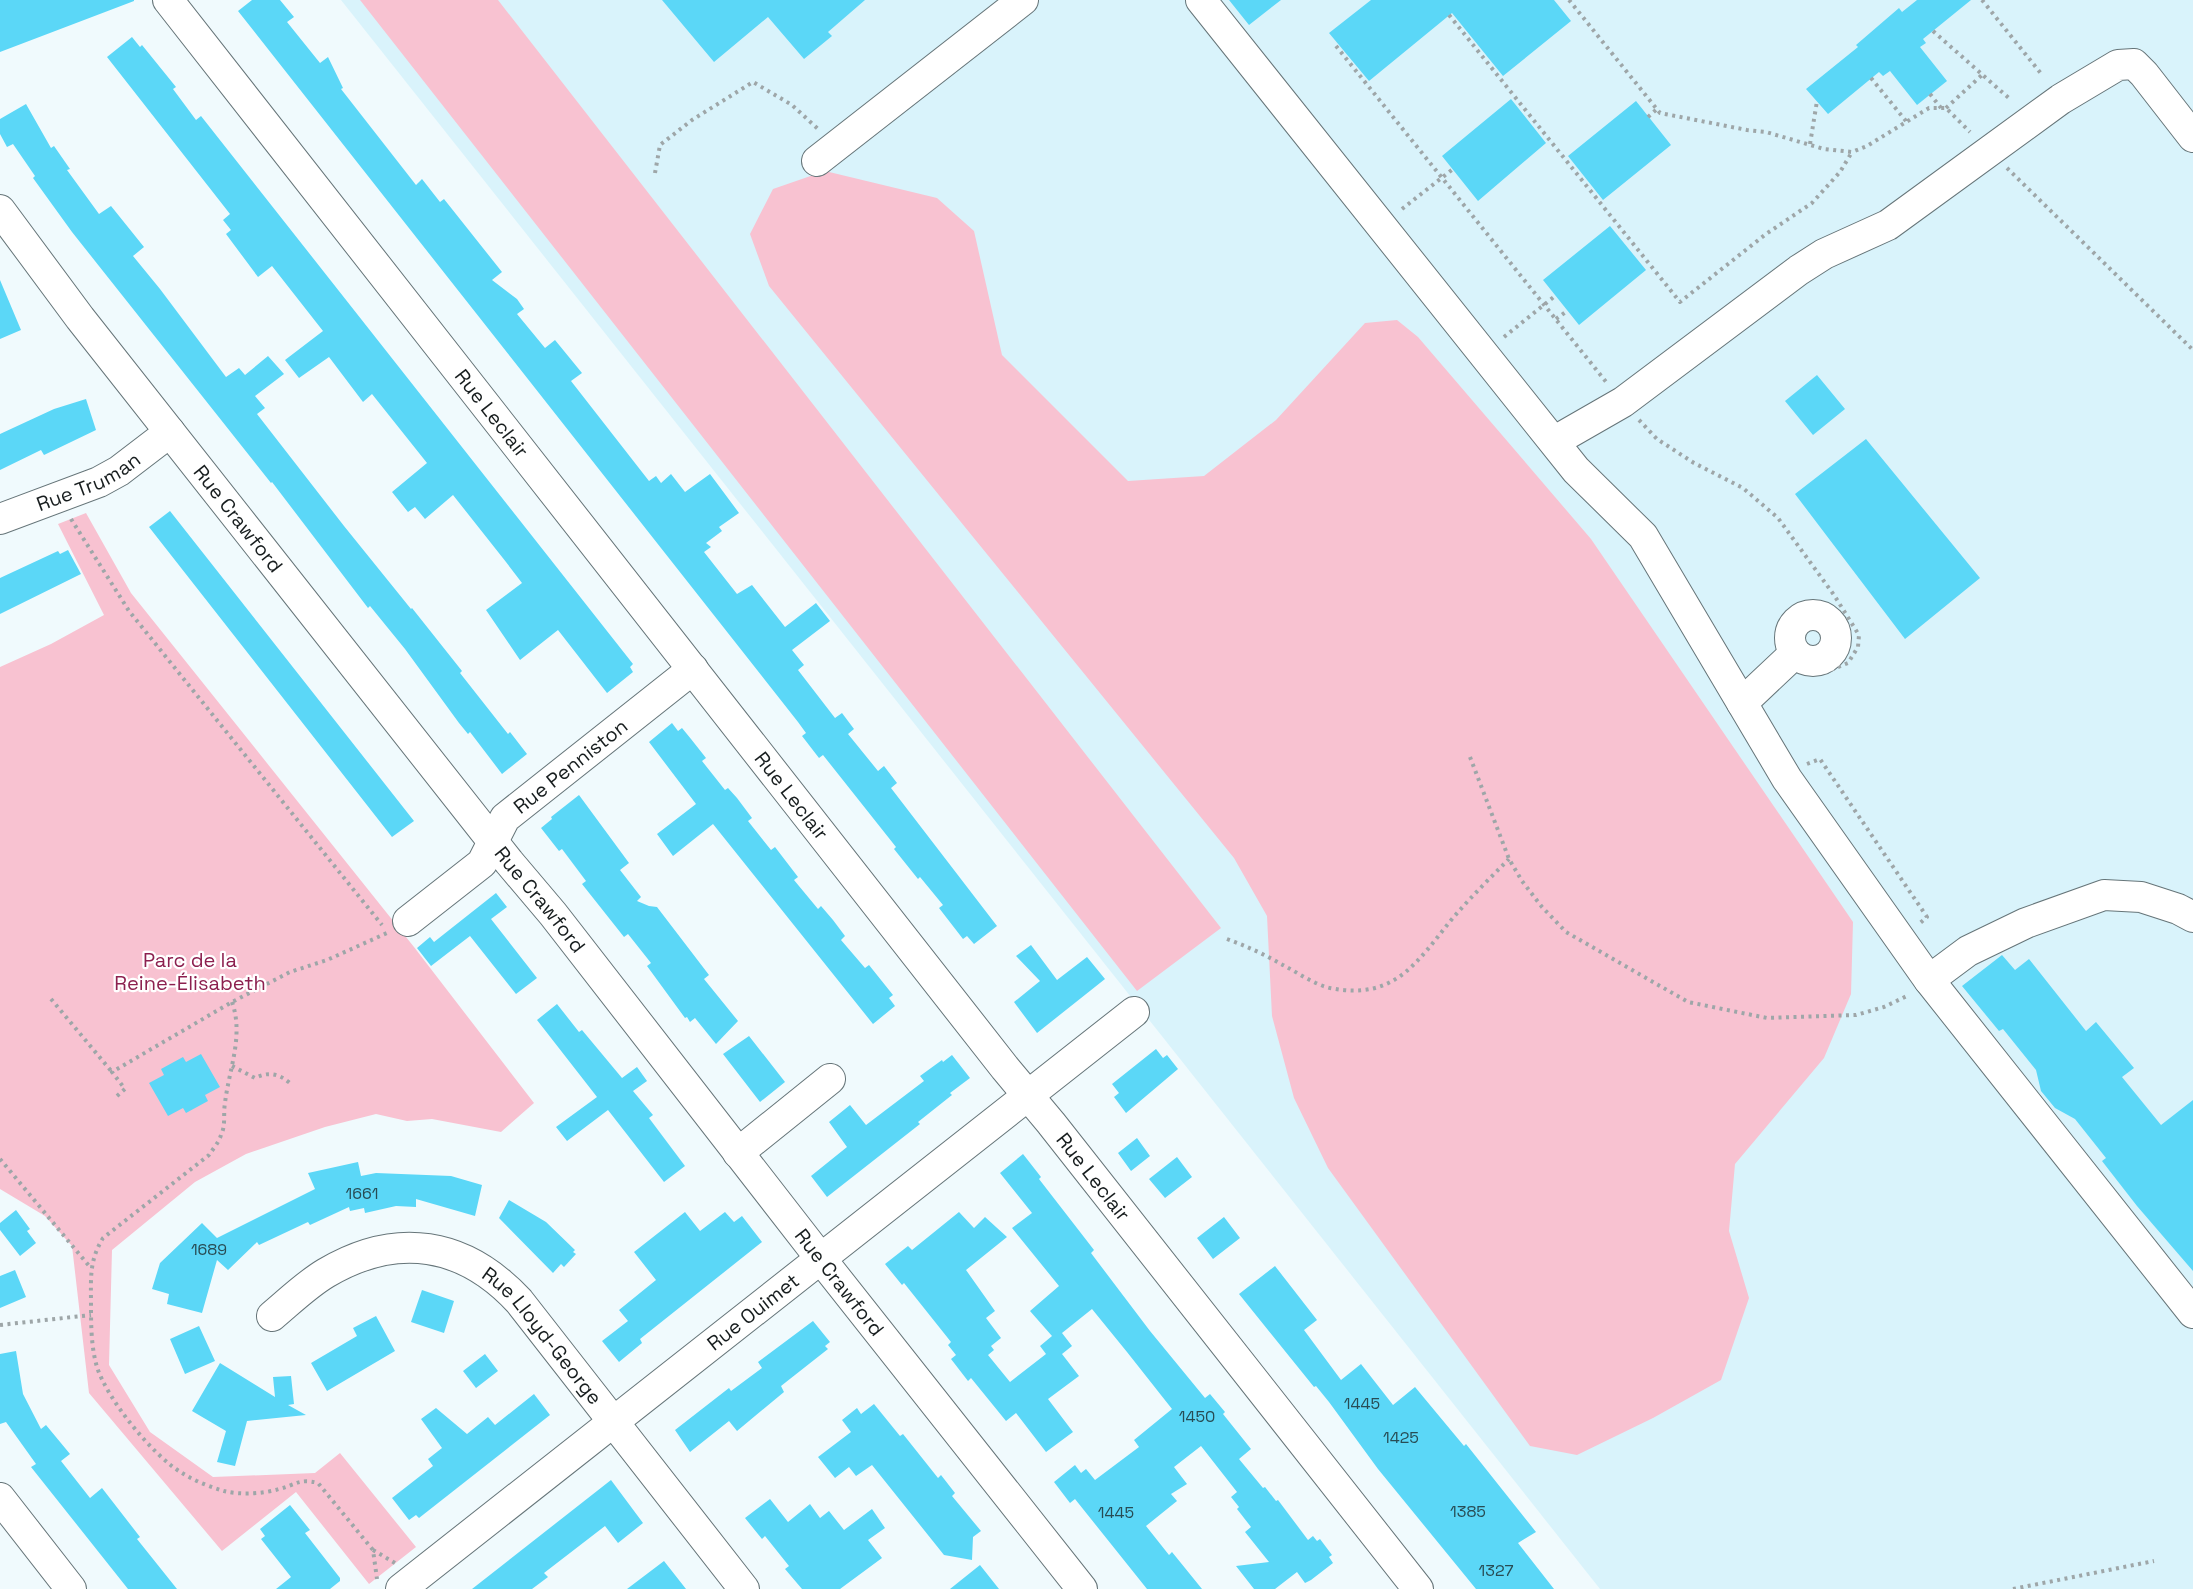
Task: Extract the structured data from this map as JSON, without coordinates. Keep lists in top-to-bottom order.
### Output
{
  "streets": {
    "street": [
      "Rue Leclair",
      "Rue Truman",
      "Rue Crawford",
      "Rue Penniston",
      "Rue Ouimet",
      "Rue Lloyd-George"
    ]
  },
  "crossings": [
    ["Rue Leclair", "Rue Penniston"],
    ["Rue Leclair", "Rue Ouimet"],
    ["Rue Truman", "Rue Crawford"],
    ["Rue Crawford", "Rue Penniston"],
    ["Rue Crawford", "Rue Ouimet"],
    ["Rue Ouimet", "Rue Lloyd-George"]
  ],
  "parks": ["Parc de la Reine-Élisabeth"],
  "house_numbers": [
    "1661",
    "1689",
    "1445",
    "1450",
    "1425",
    "1385",
    "1445",
    "1327"
  ]
}
